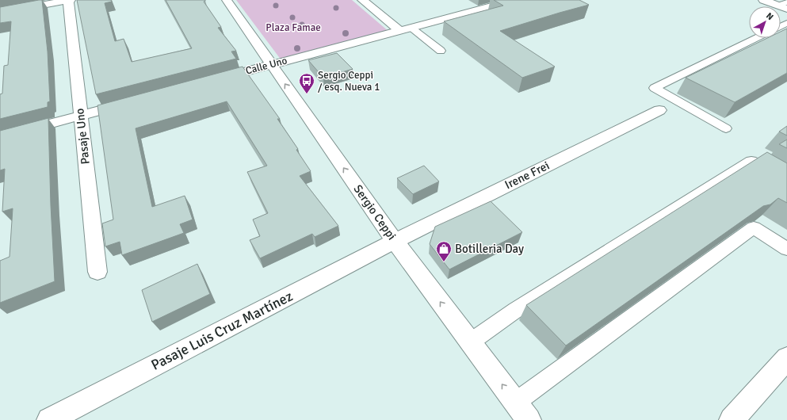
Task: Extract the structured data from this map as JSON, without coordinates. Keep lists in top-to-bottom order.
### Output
{
  "streets": {
    "street": [
      "Calle Uno",
      "Pasaje Uno",
      "Irene Frei",
      "Sergio Ceppi",
      "Pasaje Luis Cruz Martínez"
    ]
  },
  "crossings": [
    ["Calle Uno", "Sergio Ceppi"],
    ["Irene Frei", "Sergio Ceppi"],
    ["Irene Frei", "Pasaje Luis Cruz Martínez"],
    ["Sergio Ceppi", "Pasaje Luis Cruz Martínez"]
  ],
  "one_way": ["Sergio Ceppi"],
  "parks": ["Plaza Famae"],
  "places": {
    "bus stop": ["Sergio Ceppi / esq. Nueva 1"],
    "shop": ["Botilleria Day"]
  },
  "north": "top right"
}
